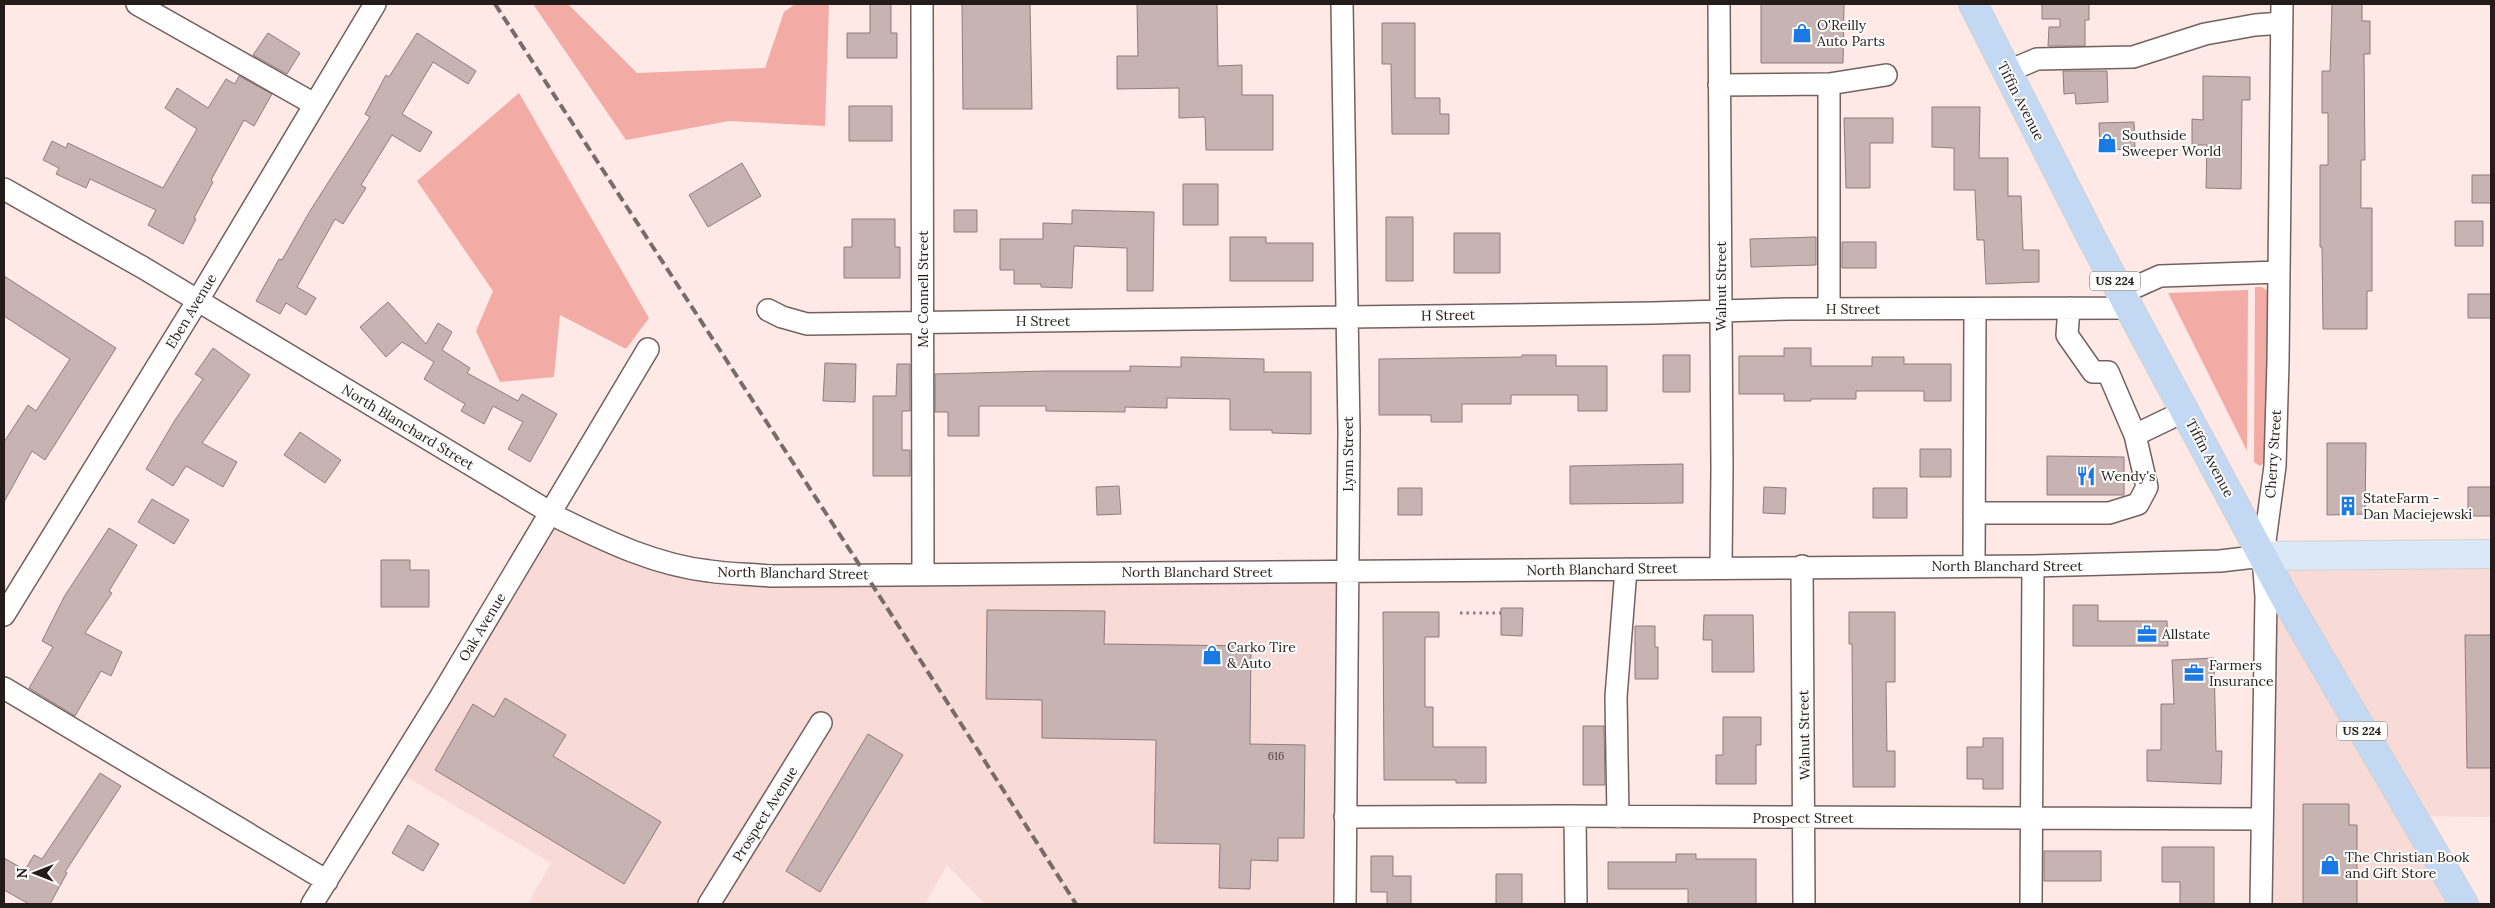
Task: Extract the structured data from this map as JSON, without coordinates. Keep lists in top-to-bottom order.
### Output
{
  "streets": {
    "highway": ["Tiffin Avenue", "US 224"],
    "main road": ["North Blanchard Street"],
    "street": [
      "Walnut Street",
      "Mc Connell Street",
      "H Street",
      "Eben Avenue",
      "Lynn Street",
      "Cherry Street",
      "Oak Avenue",
      "Prospect Avenue",
      "Prospect Street"
    ]
  },
  "crossings": [
    ["Tiffin Avenue", "H Street"],
    ["Tiffin Avenue", "North Blanchard Street"],
    ["Tiffin Avenue", "Cherry Street"],
    ["Walnut Street", "H Street"],
    ["Walnut Street", "North Blanchard Street"],
    ["Walnut Street", "Prospect Street"],
    ["Mc Connell Street", "H Street"],
    ["Mc Connell Street", "North Blanchard Street"],
    ["H Street", "Lynn Street"],
    ["Eben Avenue", "North Blanchard Street"],
    ["North Blanchard Street", "Lynn Street"],
    ["North Blanchard Street", "Cherry Street"],
    ["North Blanchard Street", "Oak Avenue"],
    ["Lynn Street", "Prospect Street"],
    ["Cherry Street", "Prospect Street"]
  ],
  "places": {
    "shop": [
      "O'Reilly Auto Parts",
      "Southside Sweeper World",
      "Carko Tire & Auto",
      "The Christian Book and Gift Store"
    ],
    "restaurant": ["Wendy's"],
    "building": ["StateFarm - Dan Maciejewski"],
    "office": ["Allstate", "Farmers Insurance"]
  },
  "house_numbers": ["616"],
  "north": "left"
}
